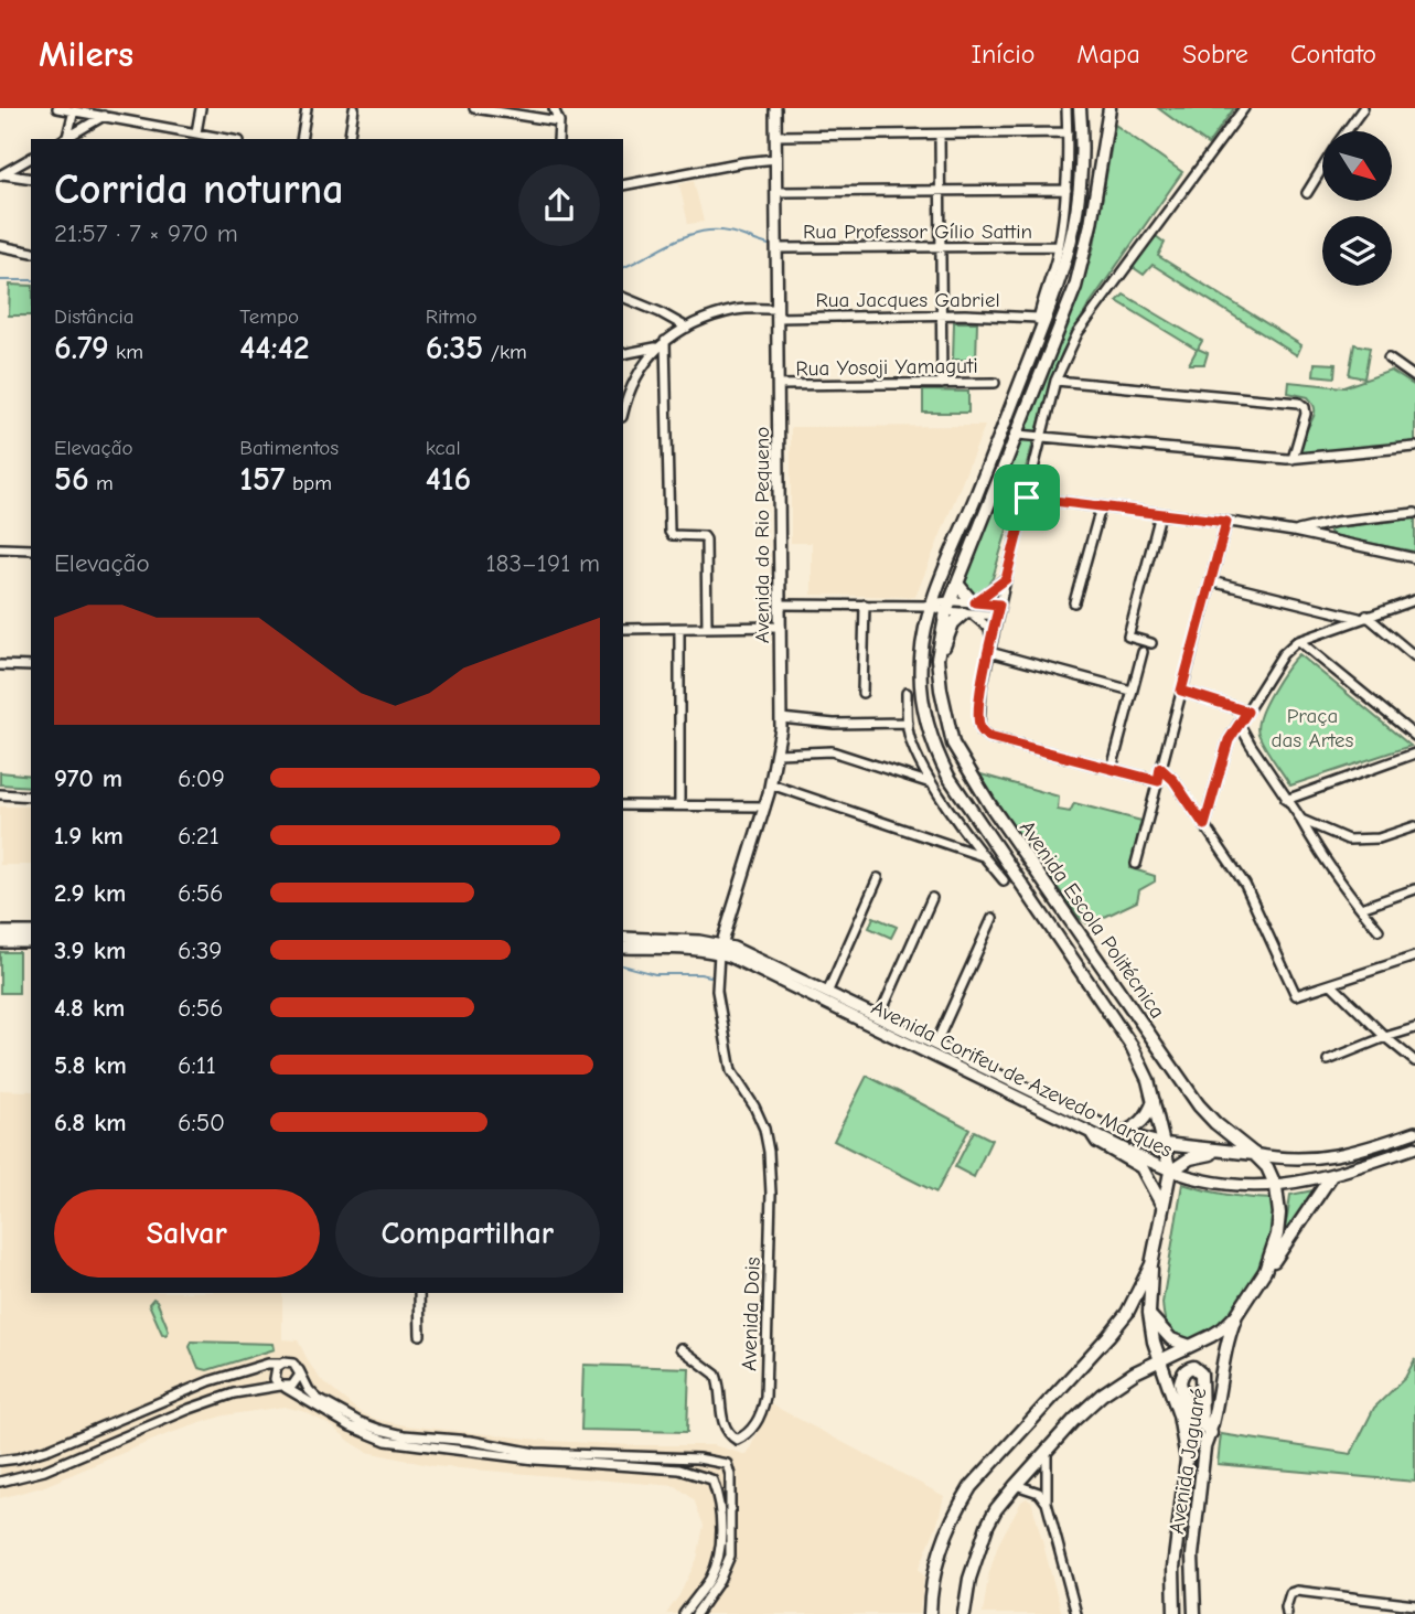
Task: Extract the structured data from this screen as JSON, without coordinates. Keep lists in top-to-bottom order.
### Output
{
  "streets": {
    "highway": ["Avenida Escola Politécnica", "Avenida Corifeu de Azevedo Marques", "Avenida Jaguaré"],
    "main road": ["Avenida do Rio Pequeno"],
    "street": [
      "Rua Professor Gílio Sattin",
      "Rua Jacques Gabriel",
      "Rua Yosoji Yamaguti",
      "Avenida Dois"
    ]
  },
  "crossings": [
    ["Rua Professor Gílio Sattin", "Avenida do Rio Pequeno"],
    ["Rua Professor Gílio Sattin", "Avenida Escola Politécnica"],
    ["Rua Jacques Gabriel", "Avenida do Rio Pequeno"],
    ["Rua Jacques Gabriel", "Avenida Escola Politécnica"],
    ["Rua Yosoji Yamaguti", "Avenida do Rio Pequeno"],
    ["Avenida do Rio Pequeno", "Avenida Corifeu de Azevedo Marques"],
    ["Avenida do Rio Pequeno", "Avenida Dois"],
    ["Avenida Escola Politécnica", "Avenida Corifeu de Azevedo Marques"],
    ["Avenida Escola Politécnica", "Avenida Jaguaré"],
    ["Avenida Corifeu de Azevedo Marques", "Avenida Dois"]
  ],
  "parks": ["Praça das Artes"],
  "north": "bottom right",
  "page": {
    "header": "Milers",
    "nav": [
      "Início",
      "Mapa",
      "Sobre",
      "Contato"
    ],
    "heading": ["Corrida noturna", "21:57 · 7 × 970 m"],
    "stats": [
      ["Distância", "6.79 km"],
      ["Tempo", "44:42"],
      ["Ritmo", "6:35 /km"],
      ["Elevação", "56 m"],
      ["Batimentos", "157 bpm"],
      ["kcal", "416"]
    ],
    "chart": ["Elevação", "183–191 m"],
    "list": [
      {
        "name": "970 m",
        "note": "6:09"
      },
      {
        "name": "1.9 km",
        "note": "6:21"
      },
      {
        "name": "2.9 km",
        "note": "6:56"
      },
      {
        "name": "3.9 km",
        "note": "6:39"
      },
      {
        "name": "4.8 km",
        "note": "6:56"
      },
      {
        "name": "5.8 km",
        "note": "6:11"
      },
      {
        "name": "6.8 km",
        "note": "6:50"
      }
    ],
    "buttons": ["Salvar", "Compartilhar"]
  }
}
